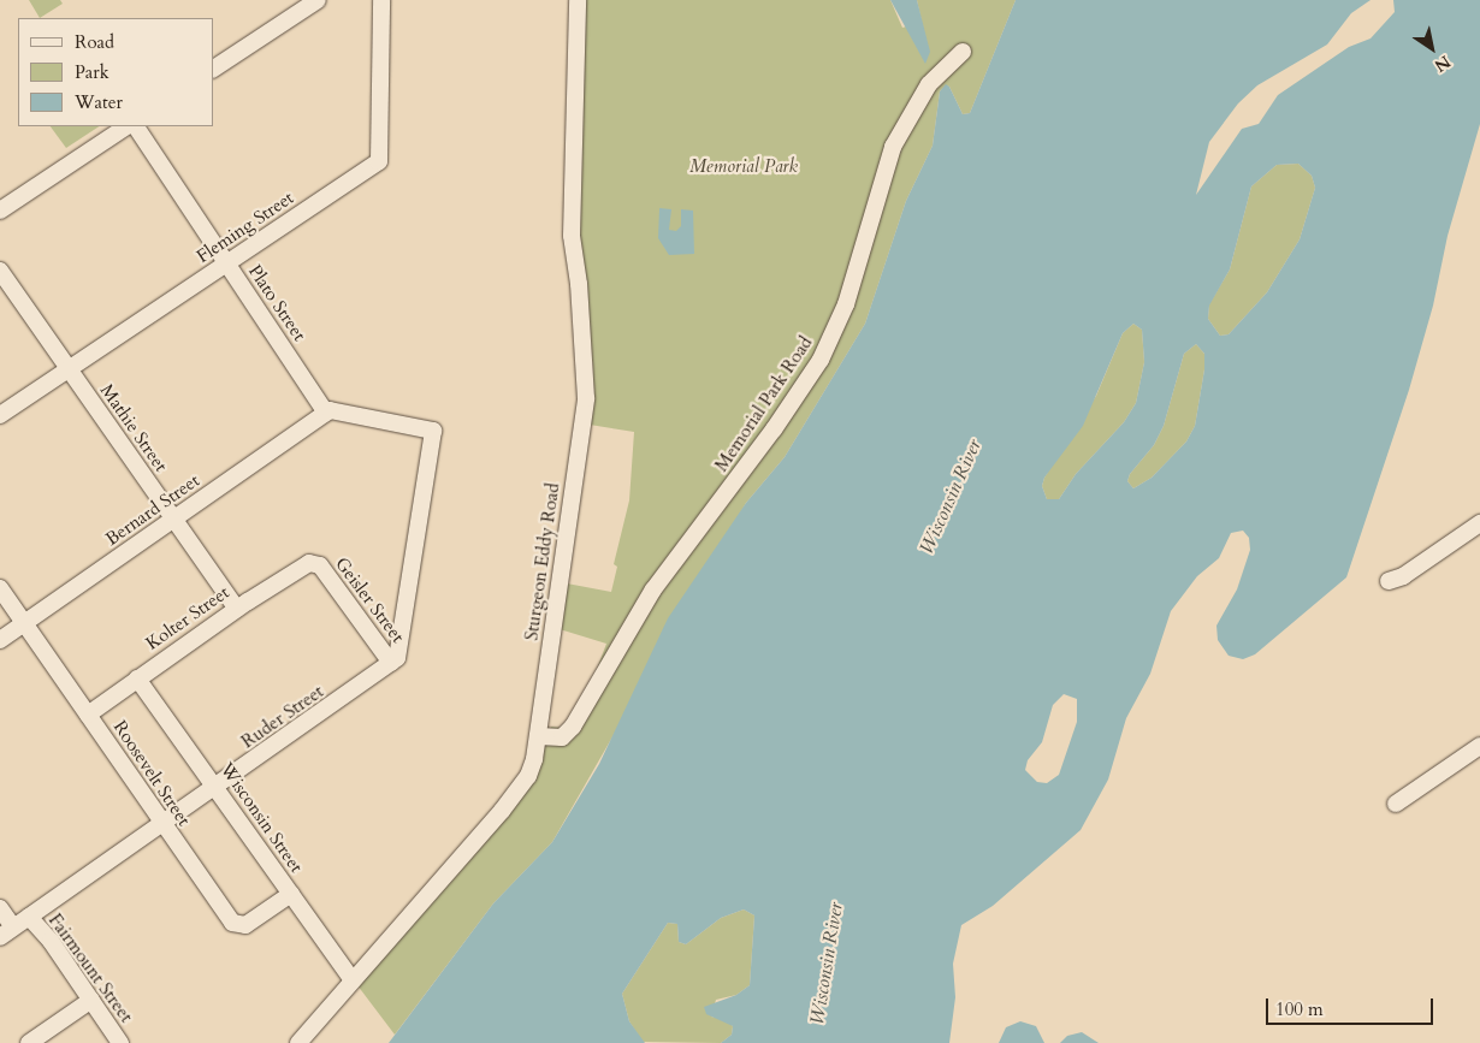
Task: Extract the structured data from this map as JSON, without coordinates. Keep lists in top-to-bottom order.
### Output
{
  "streets": {
    "street": [
      "Fleming Street",
      "Plato Street",
      "Memorial Park Road",
      "Mathie Street",
      "Bernard Street",
      "Sturgeon Eddy Road",
      "Geisler Street",
      "Kolter Street",
      "Ruder Street",
      "Roosevelt Street",
      "Wisconsin Street",
      "Fairmount Street"
    ]
  },
  "crossings": [
    ["Fleming Street", "Plato Street"],
    ["Fleming Street", "Mathie Street"],
    ["Plato Street", "Bernard Street"],
    ["Memorial Park Road", "Sturgeon Eddy Road"],
    ["Mathie Street", "Bernard Street"],
    ["Mathie Street", "Kolter Street"],
    ["Bernard Street", "Roosevelt Street"],
    ["Sturgeon Eddy Road", "Wisconsin Street"],
    ["Geisler Street", "Kolter Street"],
    ["Geisler Street", "Ruder Street"],
    ["Kolter Street", "Roosevelt Street"],
    ["Kolter Street", "Wisconsin Street"],
    ["Ruder Street", "Roosevelt Street"],
    ["Ruder Street", "Wisconsin Street"],
    ["Ruder Street", "Fairmount Street"],
    ["Roosevelt Street", "Wisconsin Street"]
  ],
  "water": ["Wisconsin River"],
  "parks": ["Memorial Park"],
  "legend": ["Road", "Park", "Water"],
  "scale_bar": "100 m",
  "north": "bottom right"
}
